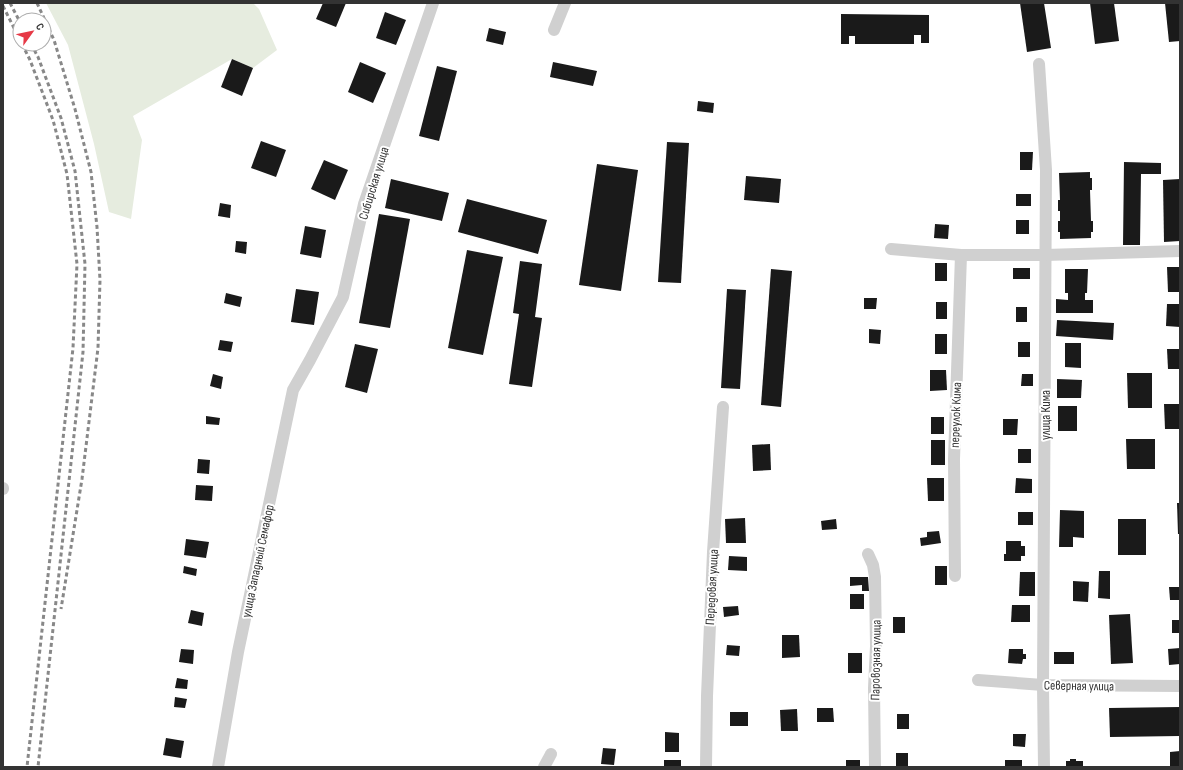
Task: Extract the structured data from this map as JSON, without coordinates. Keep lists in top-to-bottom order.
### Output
{
  "streets": {
    "street": [
      "Сибирская улица",
      "переулок Кима",
      "улица Кима",
      "улица Западный Семафор",
      "Передовая улица",
      "Паровозная улица",
      "Северная улица"
    ]
  },
  "crossings": [
    ["Сибирская улица", "улица Западный Семафор"],
    ["улица Кима", "Северная улица"]
  ],
  "north": "top right"
}
